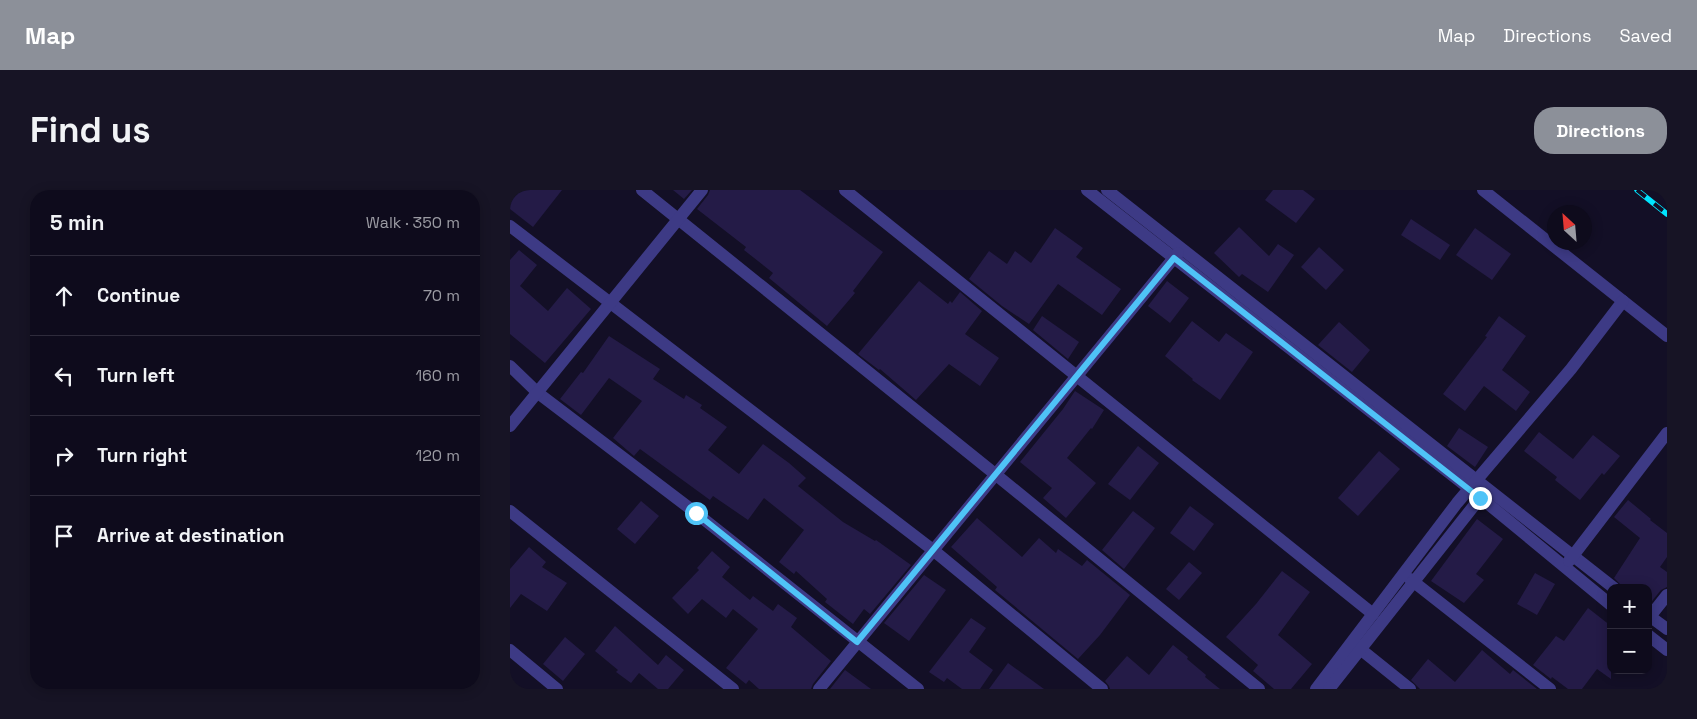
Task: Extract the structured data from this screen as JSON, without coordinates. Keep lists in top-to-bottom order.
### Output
{
  "north": "top left",
  "page": {
    "header": "Map",
    "nav": ["Map", "Directions", "Saved"],
    "buttons": "Directions",
    "title": "Find us",
    "heading": ["5 min", "Walk · 350 m"],
    "list": [
      ["Continue", "70 m"],
      ["Turn left", "160 m"],
      ["Turn right", "120 m"],
      "Arrive at destination"
    ],
    "map_buttons": ["+", "−"]
  }
}
